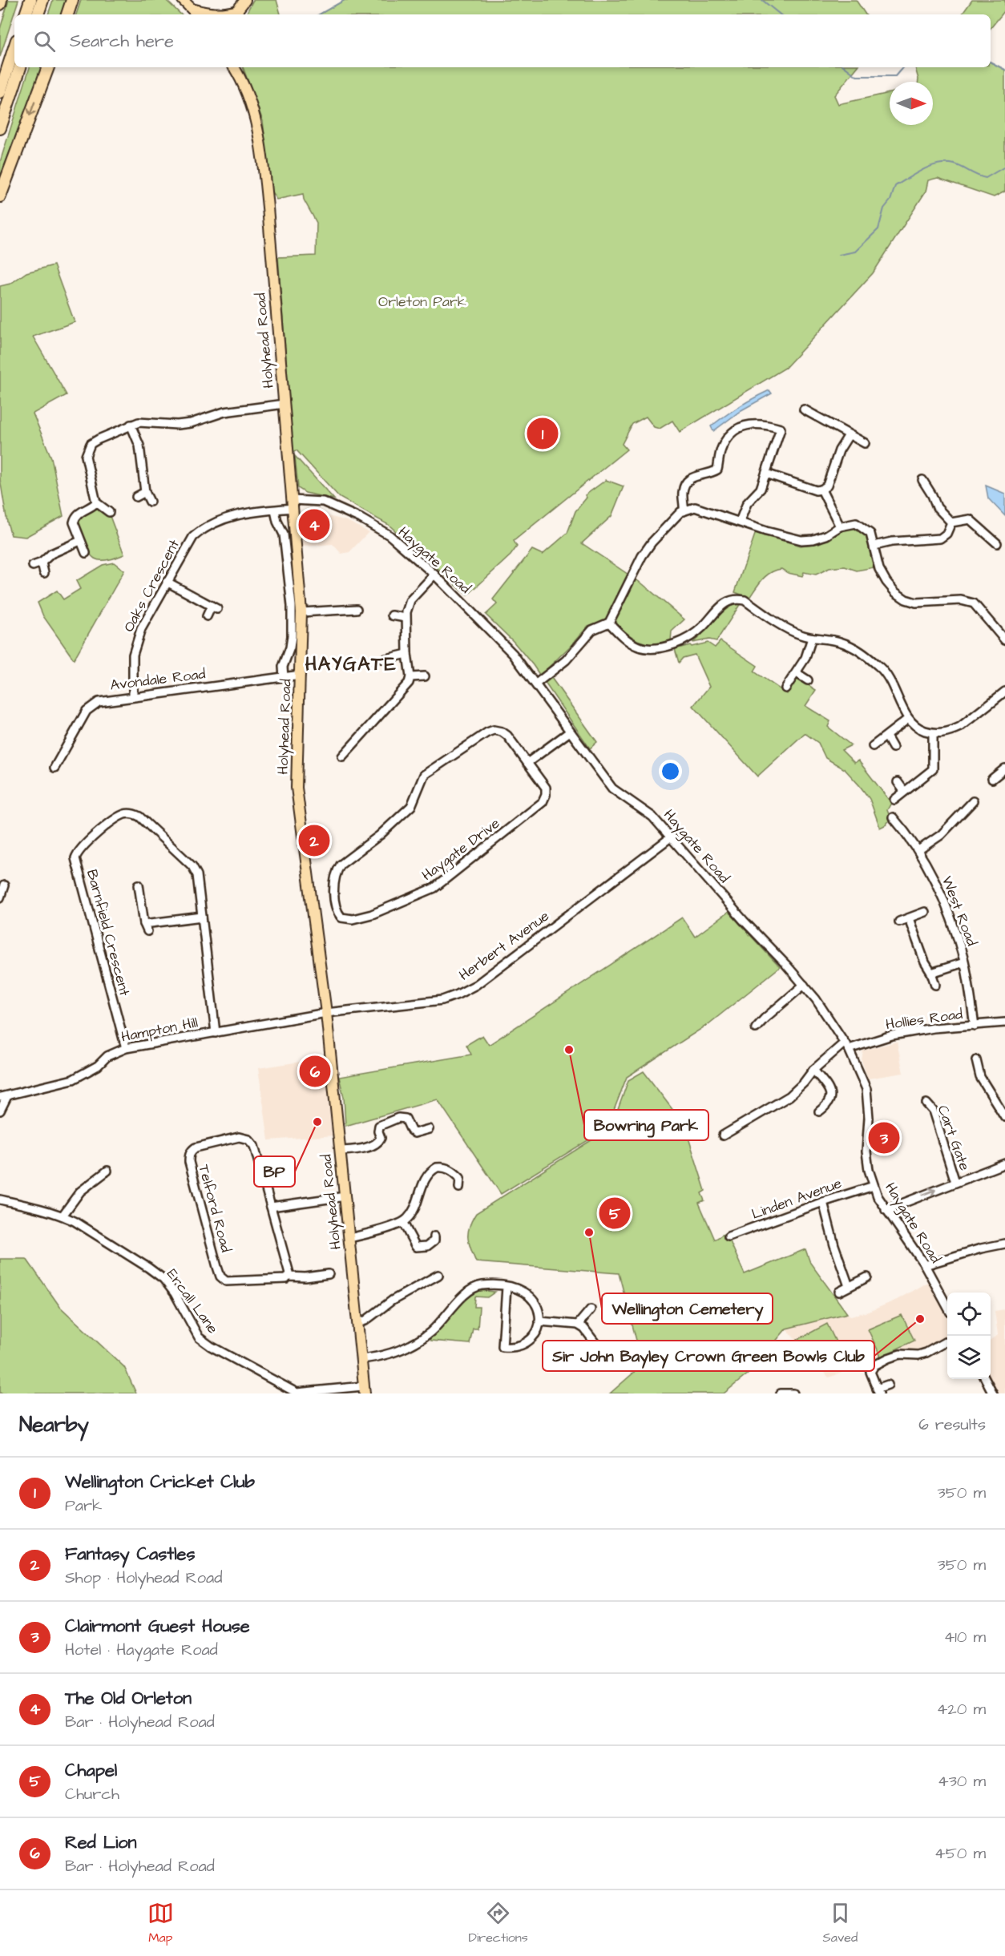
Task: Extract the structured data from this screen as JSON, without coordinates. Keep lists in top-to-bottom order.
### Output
{
  "streets": {
    "main road": ["Holyhead Road"],
    "street": [
      "Haygate Road",
      "Oaks Crescent",
      "Avondale Road",
      "Haygate Drive",
      "West Road",
      "Barnfield Crescent",
      "Herbert Avenue",
      "Hollies Road",
      "Hampton Hill",
      "Cart Gate",
      "Linden Avenue",
      "Telford Road",
      "Ercall Lane"
    ]
  },
  "crossings": [
    ["Holyhead Road", "Haygate Road"],
    ["Holyhead Road", "Oaks Crescent"],
    ["Holyhead Road", "Avondale Road"],
    ["Holyhead Road", "Herbert Avenue"],
    ["Holyhead Road", "Hampton Hill"],
    ["Holyhead Road", "Ercall Lane"],
    ["Haygate Road", "Oaks Crescent"],
    ["Haygate Road", "Herbert Avenue"],
    ["Haygate Road", "Hollies Road"],
    ["Haygate Road", "Linden Avenue"],
    ["Oaks Crescent", "Avondale Road"],
    ["West Road", "Hollies Road"],
    ["Barnfield Crescent", "Hampton Hill"],
    ["Herbert Avenue", "Hampton Hill"]
  ],
  "districts": ["HAYGATE"],
  "parks": ["Orleton Park"],
  "places": [
    "Bowring Park",
    "BP",
    "Wellington Cemetery",
    "Sir John Bayley Crown Green Bowls Club"
  ],
  "north": "right",
  "page": {
    "search": "Search here",
    "pins": [
      "1",
      "4",
      "2",
      "6",
      "3",
      "5"
    ],
    "heading": ["Nearby", "6 results"],
    "list": [
      {
        "mark": "1",
        "name": "Wellington Cricket Club",
        "note": "Park",
        "value": "350 m"
      },
      {
        "mark": "2",
        "name": "Fantasy Castles",
        "note": "Shop · Holyhead Road",
        "value": "350 m"
      },
      {
        "mark": "3",
        "name": "Clairmont Guest House",
        "note": "Hotel · Haygate Road",
        "value": "410 m"
      },
      {
        "mark": "4",
        "name": "The Old Orleton",
        "note": "Bar · Holyhead Road",
        "value": "420 m"
      },
      {
        "mark": "5",
        "name": "Chapel",
        "note": "Church",
        "value": "430 m"
      },
      {
        "mark": "6",
        "name": "Red Lion",
        "note": "Bar · Holyhead Road",
        "value": "450 m"
      }
    ],
    "nav": ["Map", "Directions", "Saved"]
  }
}
